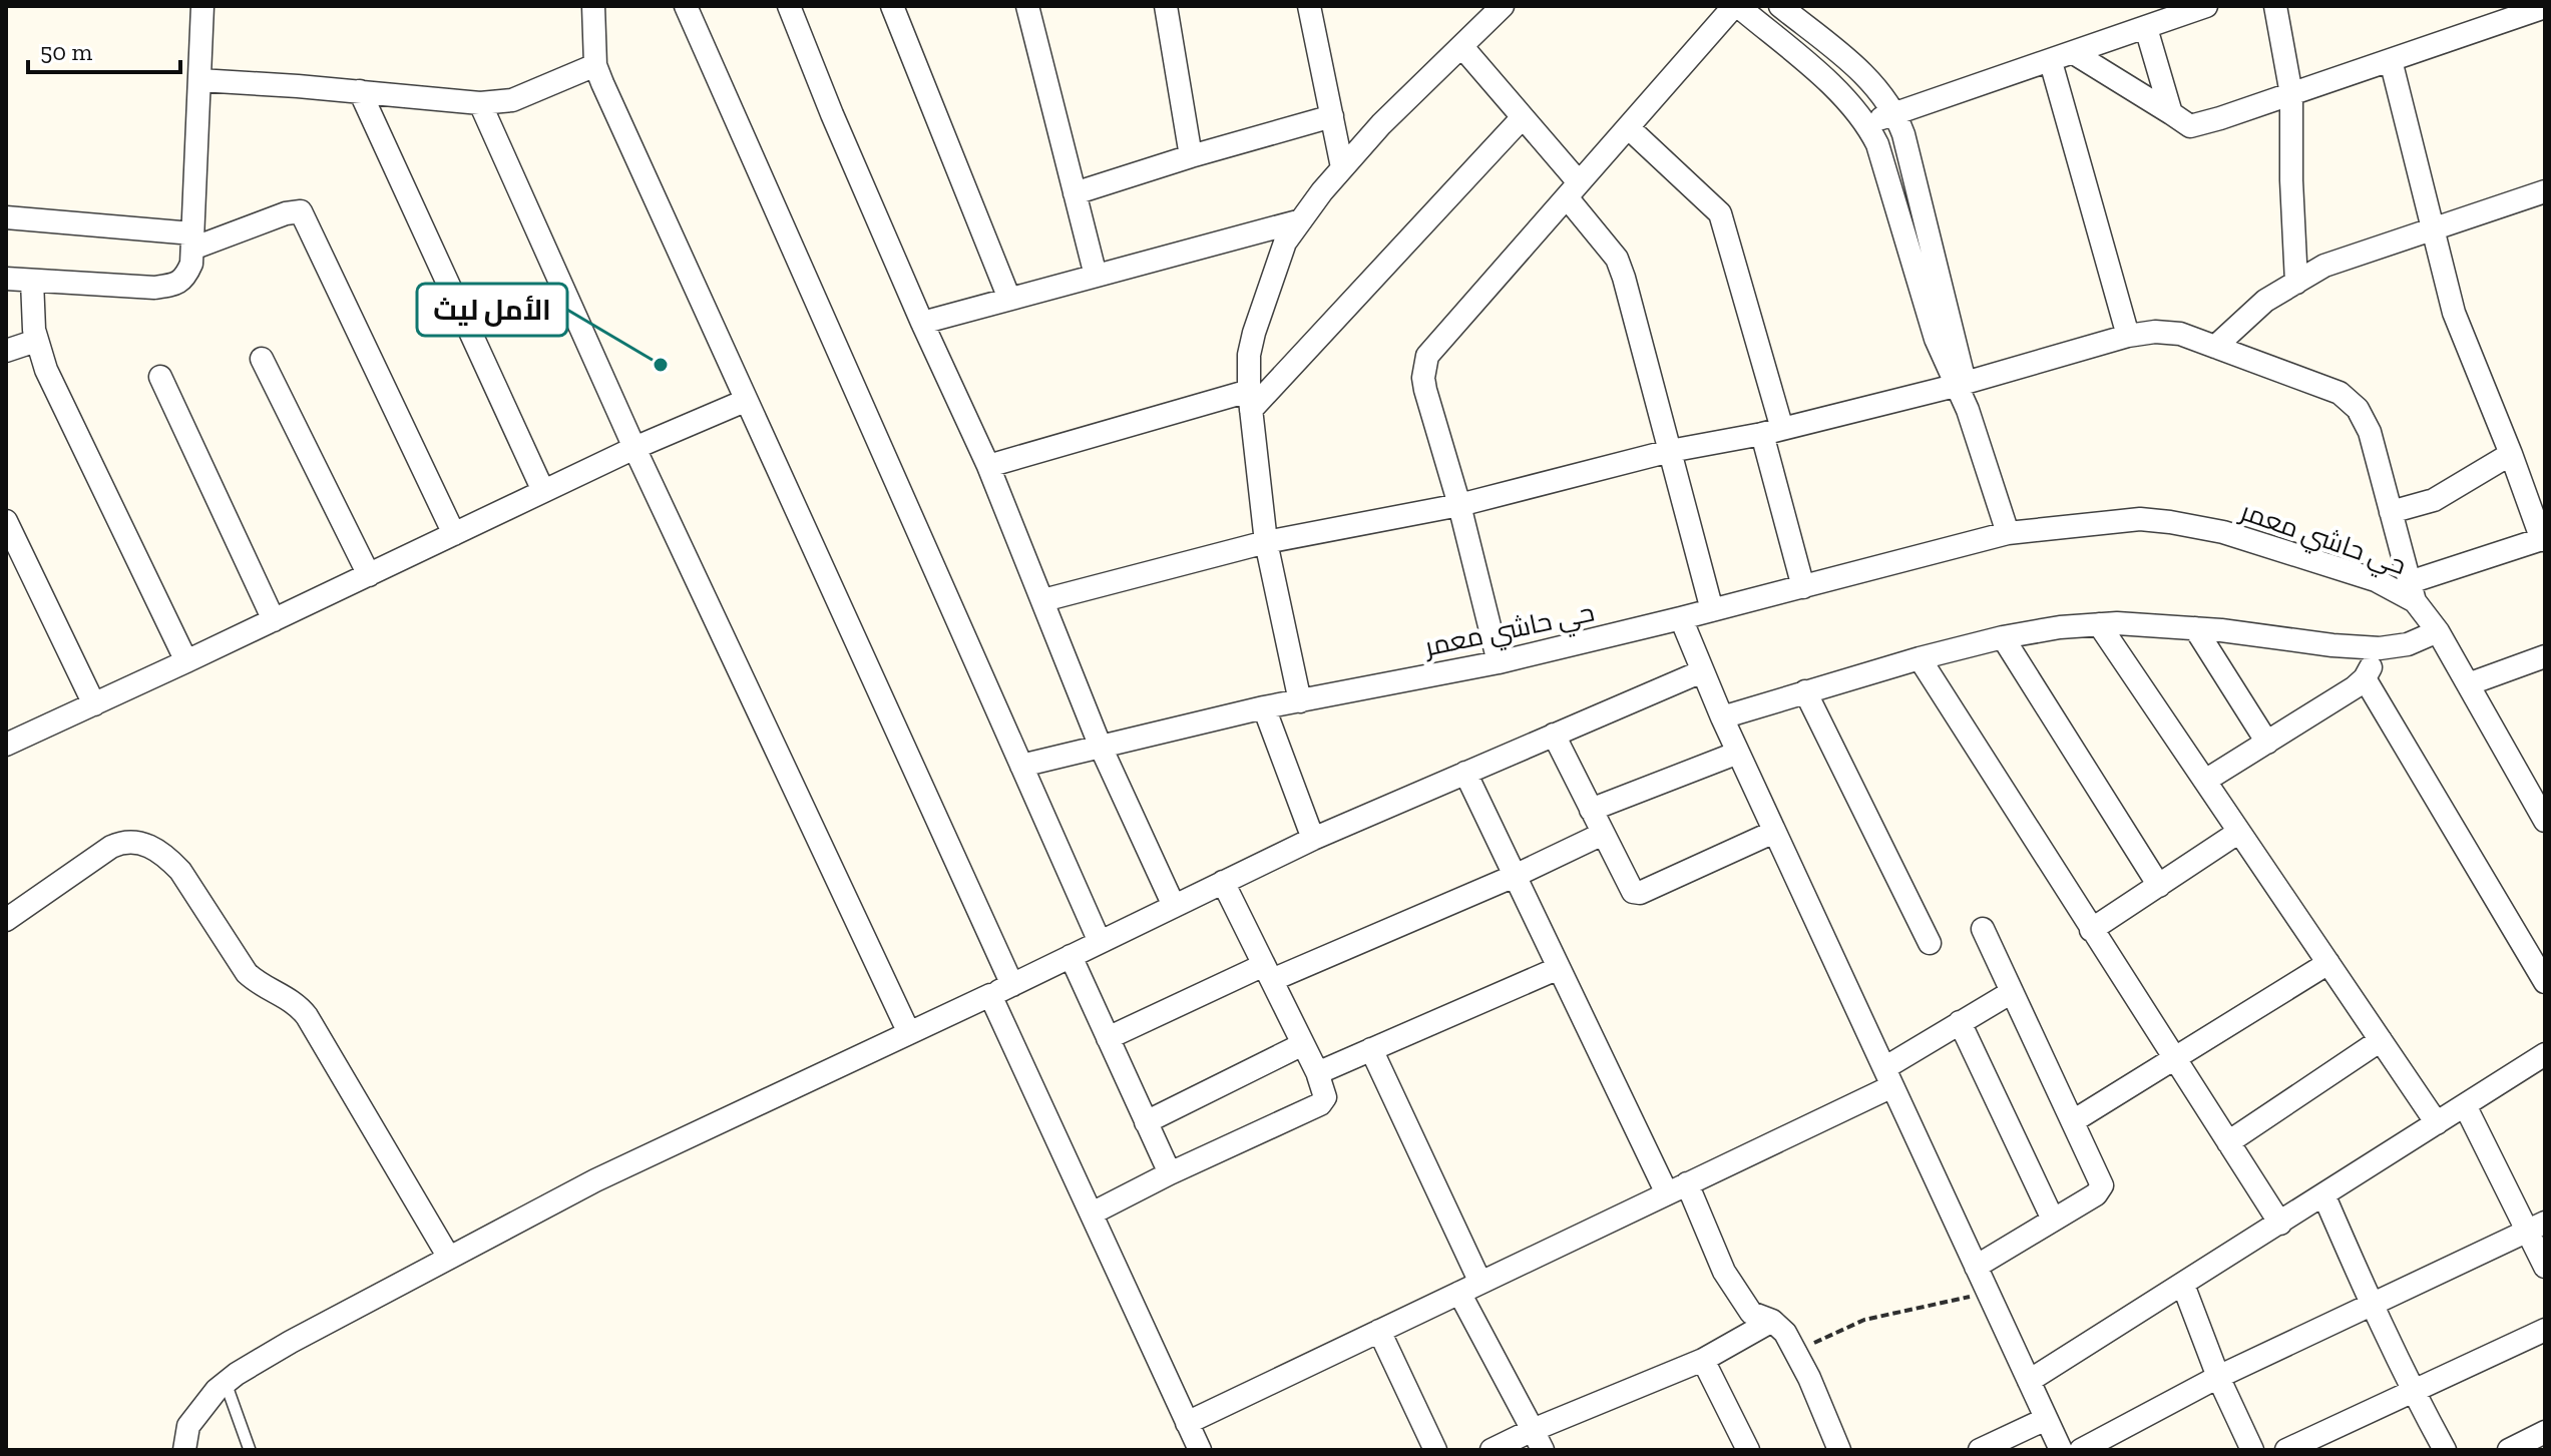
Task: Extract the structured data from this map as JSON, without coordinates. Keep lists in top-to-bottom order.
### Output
{
  "streets": {
    "street": ["حي حاشي معمر"]
  },
  "places": ["الأمل ليث"],
  "scale_bar": "50 m"
}
